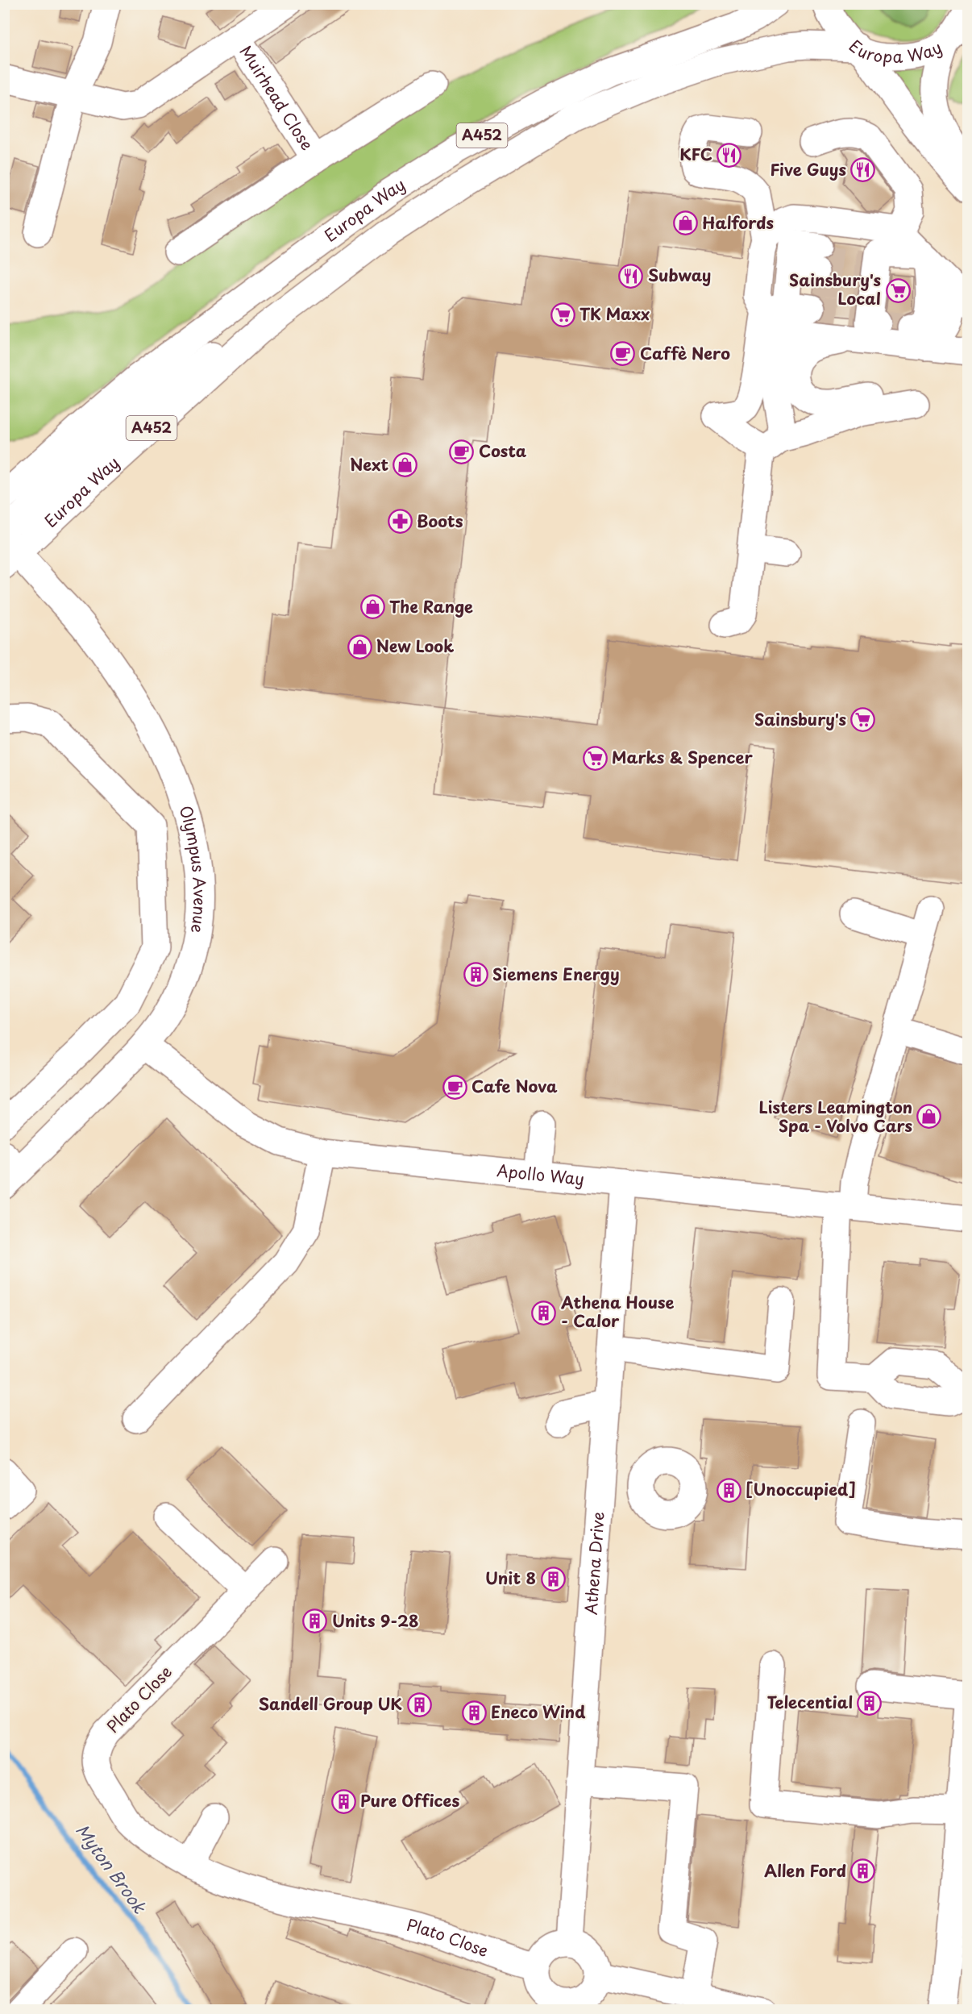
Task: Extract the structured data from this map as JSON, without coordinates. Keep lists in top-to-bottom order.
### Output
{
  "streets": {
    "main road": [
      "Europa Way",
      "Muirhead Close",
      "A452",
      "Olympus Avenue",
      "Apollo Way",
      "Athena Drive",
      "Plato Close"
    ]
  },
  "crossings": [
    ["Europa Way", "Olympus Avenue"],
    ["Olympus Avenue", "Apollo Way"],
    ["Apollo Way", "Athena Drive"],
    ["Athena Drive", "Plato Close"]
  ],
  "water": ["Myton Brook"],
  "places": {
    "restaurant": ["KFC", "Five Guys", "Subway"],
    "shop": [
      "Halfords",
      "Next",
      "The Range",
      "New Look",
      "Listers Leamington Spa - Volvo Cars"
    ],
    "supermarket": [
      "Sainsbury's Local",
      "TK Maxx",
      "Sainsbury's",
      "Marks & Spencer"
    ],
    "cafe": ["Caffè Nero", "Costa", "Cafe Nova"],
    "pharmacy": ["Boots"],
    "building": [
      "Siemens Energy",
      "Athena House - Calor",
      "[Unoccupied]",
      "Unit 8",
      "Units 9-28",
      "Telecential",
      "Sandell Group UK",
      "Eneco Wind",
      "Pure Offices",
      "Allen Ford"
    ]
  }
}
